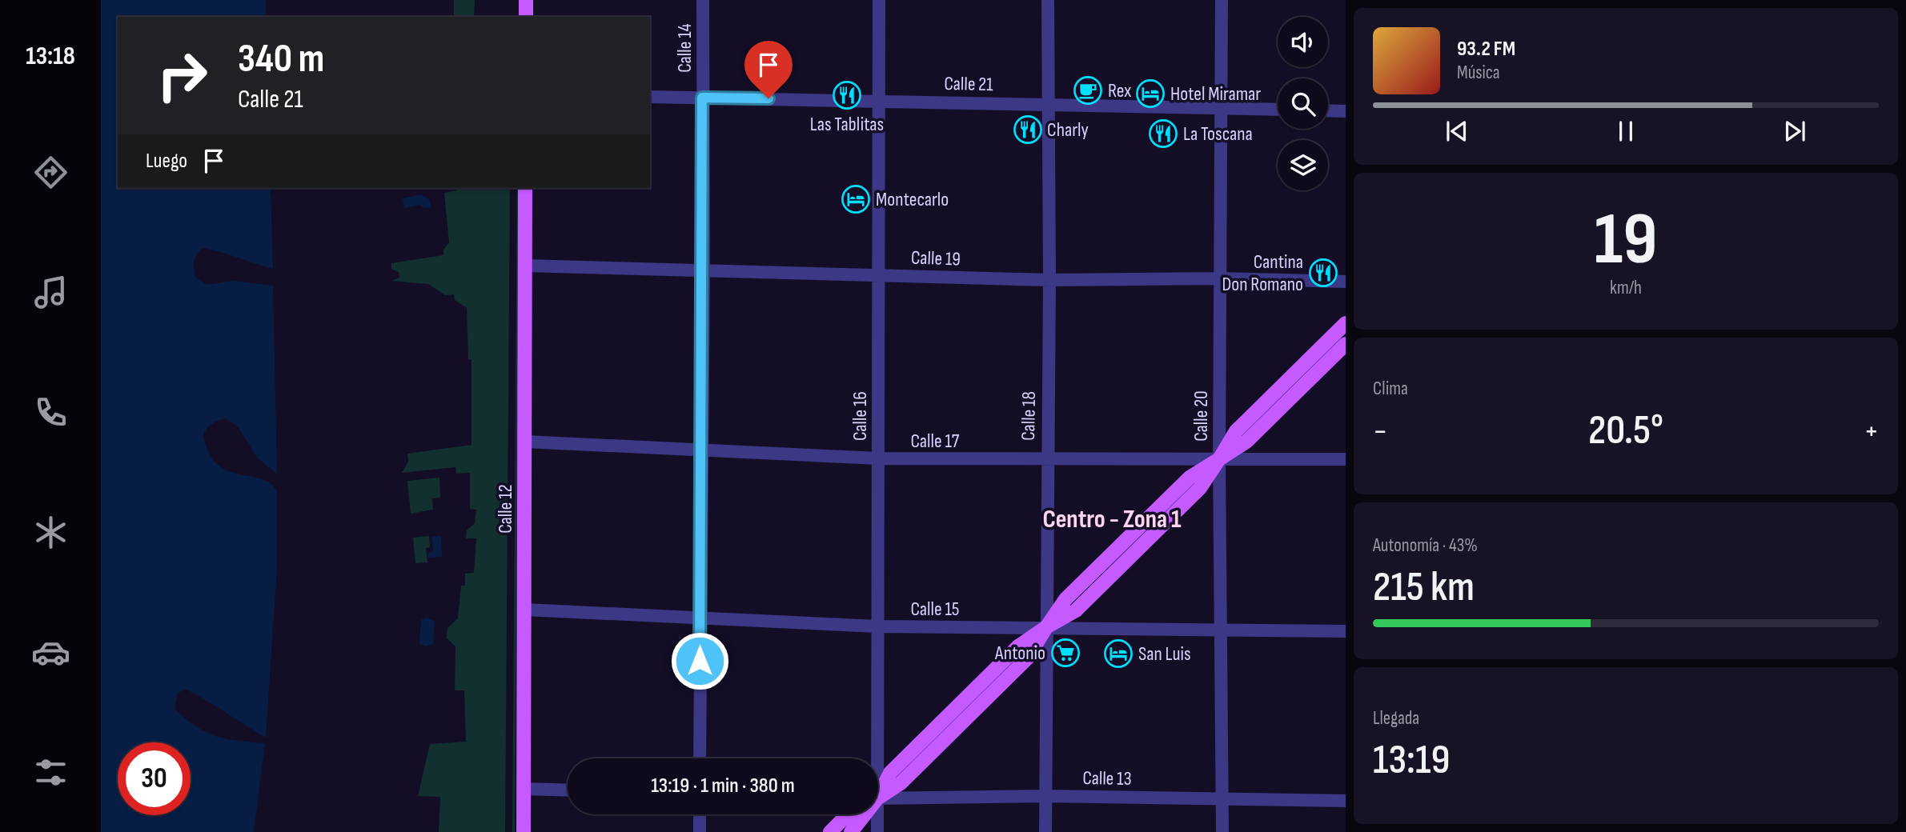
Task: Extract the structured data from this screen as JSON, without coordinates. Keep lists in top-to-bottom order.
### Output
{
  "streets": {
    "main road": ["Calle 12"],
    "street": [
      "Calle 14",
      "Calle 21",
      "Calle 19",
      "Calle 16",
      "Calle 18",
      "Calle 20",
      "Calle 17",
      "Calle 15",
      "Calle 13"
    ]
  },
  "crossings": [
    ["Calle 14", "Calle 21"],
    ["Calle 14", "Calle 19"],
    ["Calle 14", "Calle 17"],
    ["Calle 14", "Calle 15"],
    ["Calle 21", "Calle 16"],
    ["Calle 21", "Calle 18"],
    ["Calle 21", "Calle 20"],
    ["Calle 19", "Calle 16"],
    ["Calle 19", "Calle 18"],
    ["Calle 19", "Calle 20"],
    ["Calle 19", "Calle 12"],
    ["Calle 16", "Calle 17"],
    ["Calle 16", "Calle 15"],
    ["Calle 18", "Calle 17"],
    ["Calle 18", "Calle 15"],
    ["Calle 18", "Calle 13"],
    ["Calle 20", "Calle 17"],
    ["Calle 20", "Calle 15"],
    ["Calle 20", "Calle 13"],
    ["Calle 17", "Calle 12"],
    ["Calle 12", "Calle 15"]
  ],
  "districts": ["Centro - Zona 1"],
  "places": {
    "cafe": ["Rex"],
    "hotel": ["Hotel Miramar", "Montecarlo", "San Luis"],
    "restaurant": [
      "Las Tablitas",
      "Charly",
      "La Toscana",
      "Cantina Don Romano"
    ],
    "supermarket": ["Antonio"]
  },
  "page": {
    "tabs": "13:18",
    "turn": ["340 m", "Calle 21"],
    "song": ["93.2 FM", "Música"],
    "then": "Luego",
    "tile": [
      ["19", "km/h"],
      "Clima",
      ["Autonomía · 43%", "215 km"],
      ["Llegada", "13:19"]
    ],
    "heat": ["−", "20.5°", "+"],
    "limit": "30",
    "trip": "13:19 · 1 min · 380 m"
  }
}
